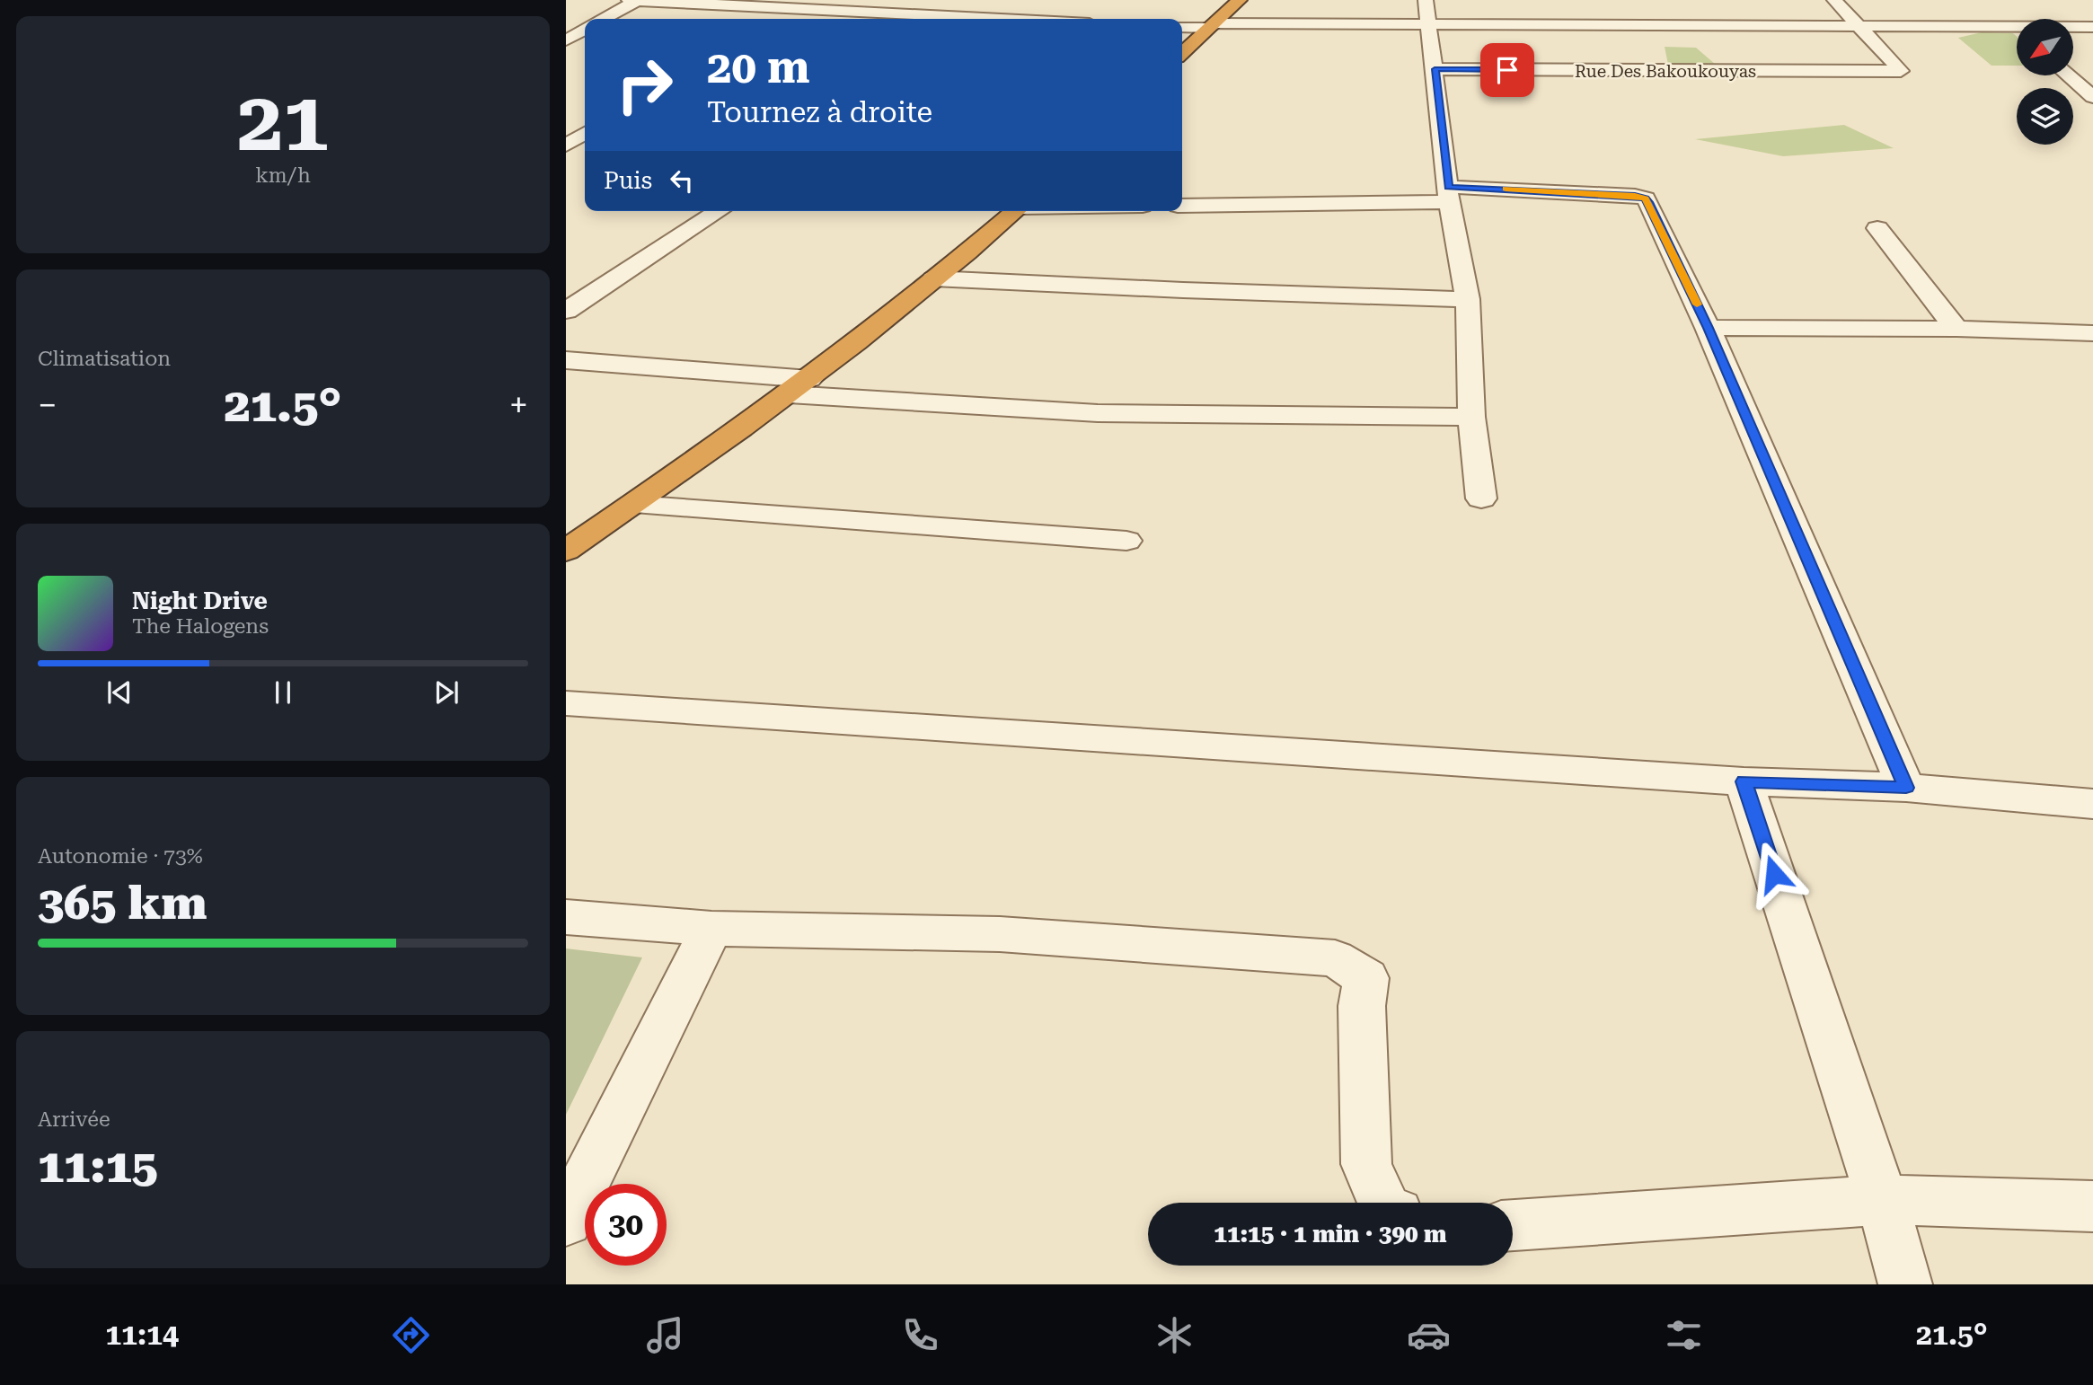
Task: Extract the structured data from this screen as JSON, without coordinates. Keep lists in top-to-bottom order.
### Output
{
  "streets": {
    "street": ["Rue Des Bakoukouyas"]
  },
  "north": "bottom left",
  "page": {
    "tile": [
      ["21", "km/h"],
      "Climatisation",
      ["Autonomie · 73%", "365 km"],
      ["Arrivée", "11:15"]
    ],
    "turn": ["20 m", "Tournez à droite"],
    "then": "Puis",
    "heat": ["−", "21.5°", "+"],
    "song": ["Night Drive", "The Halogens"],
    "limit": "30",
    "trip": "11:15 · 1 min · 390 m",
    "tabs": ["11:14", "21.5°"]
  }
}
